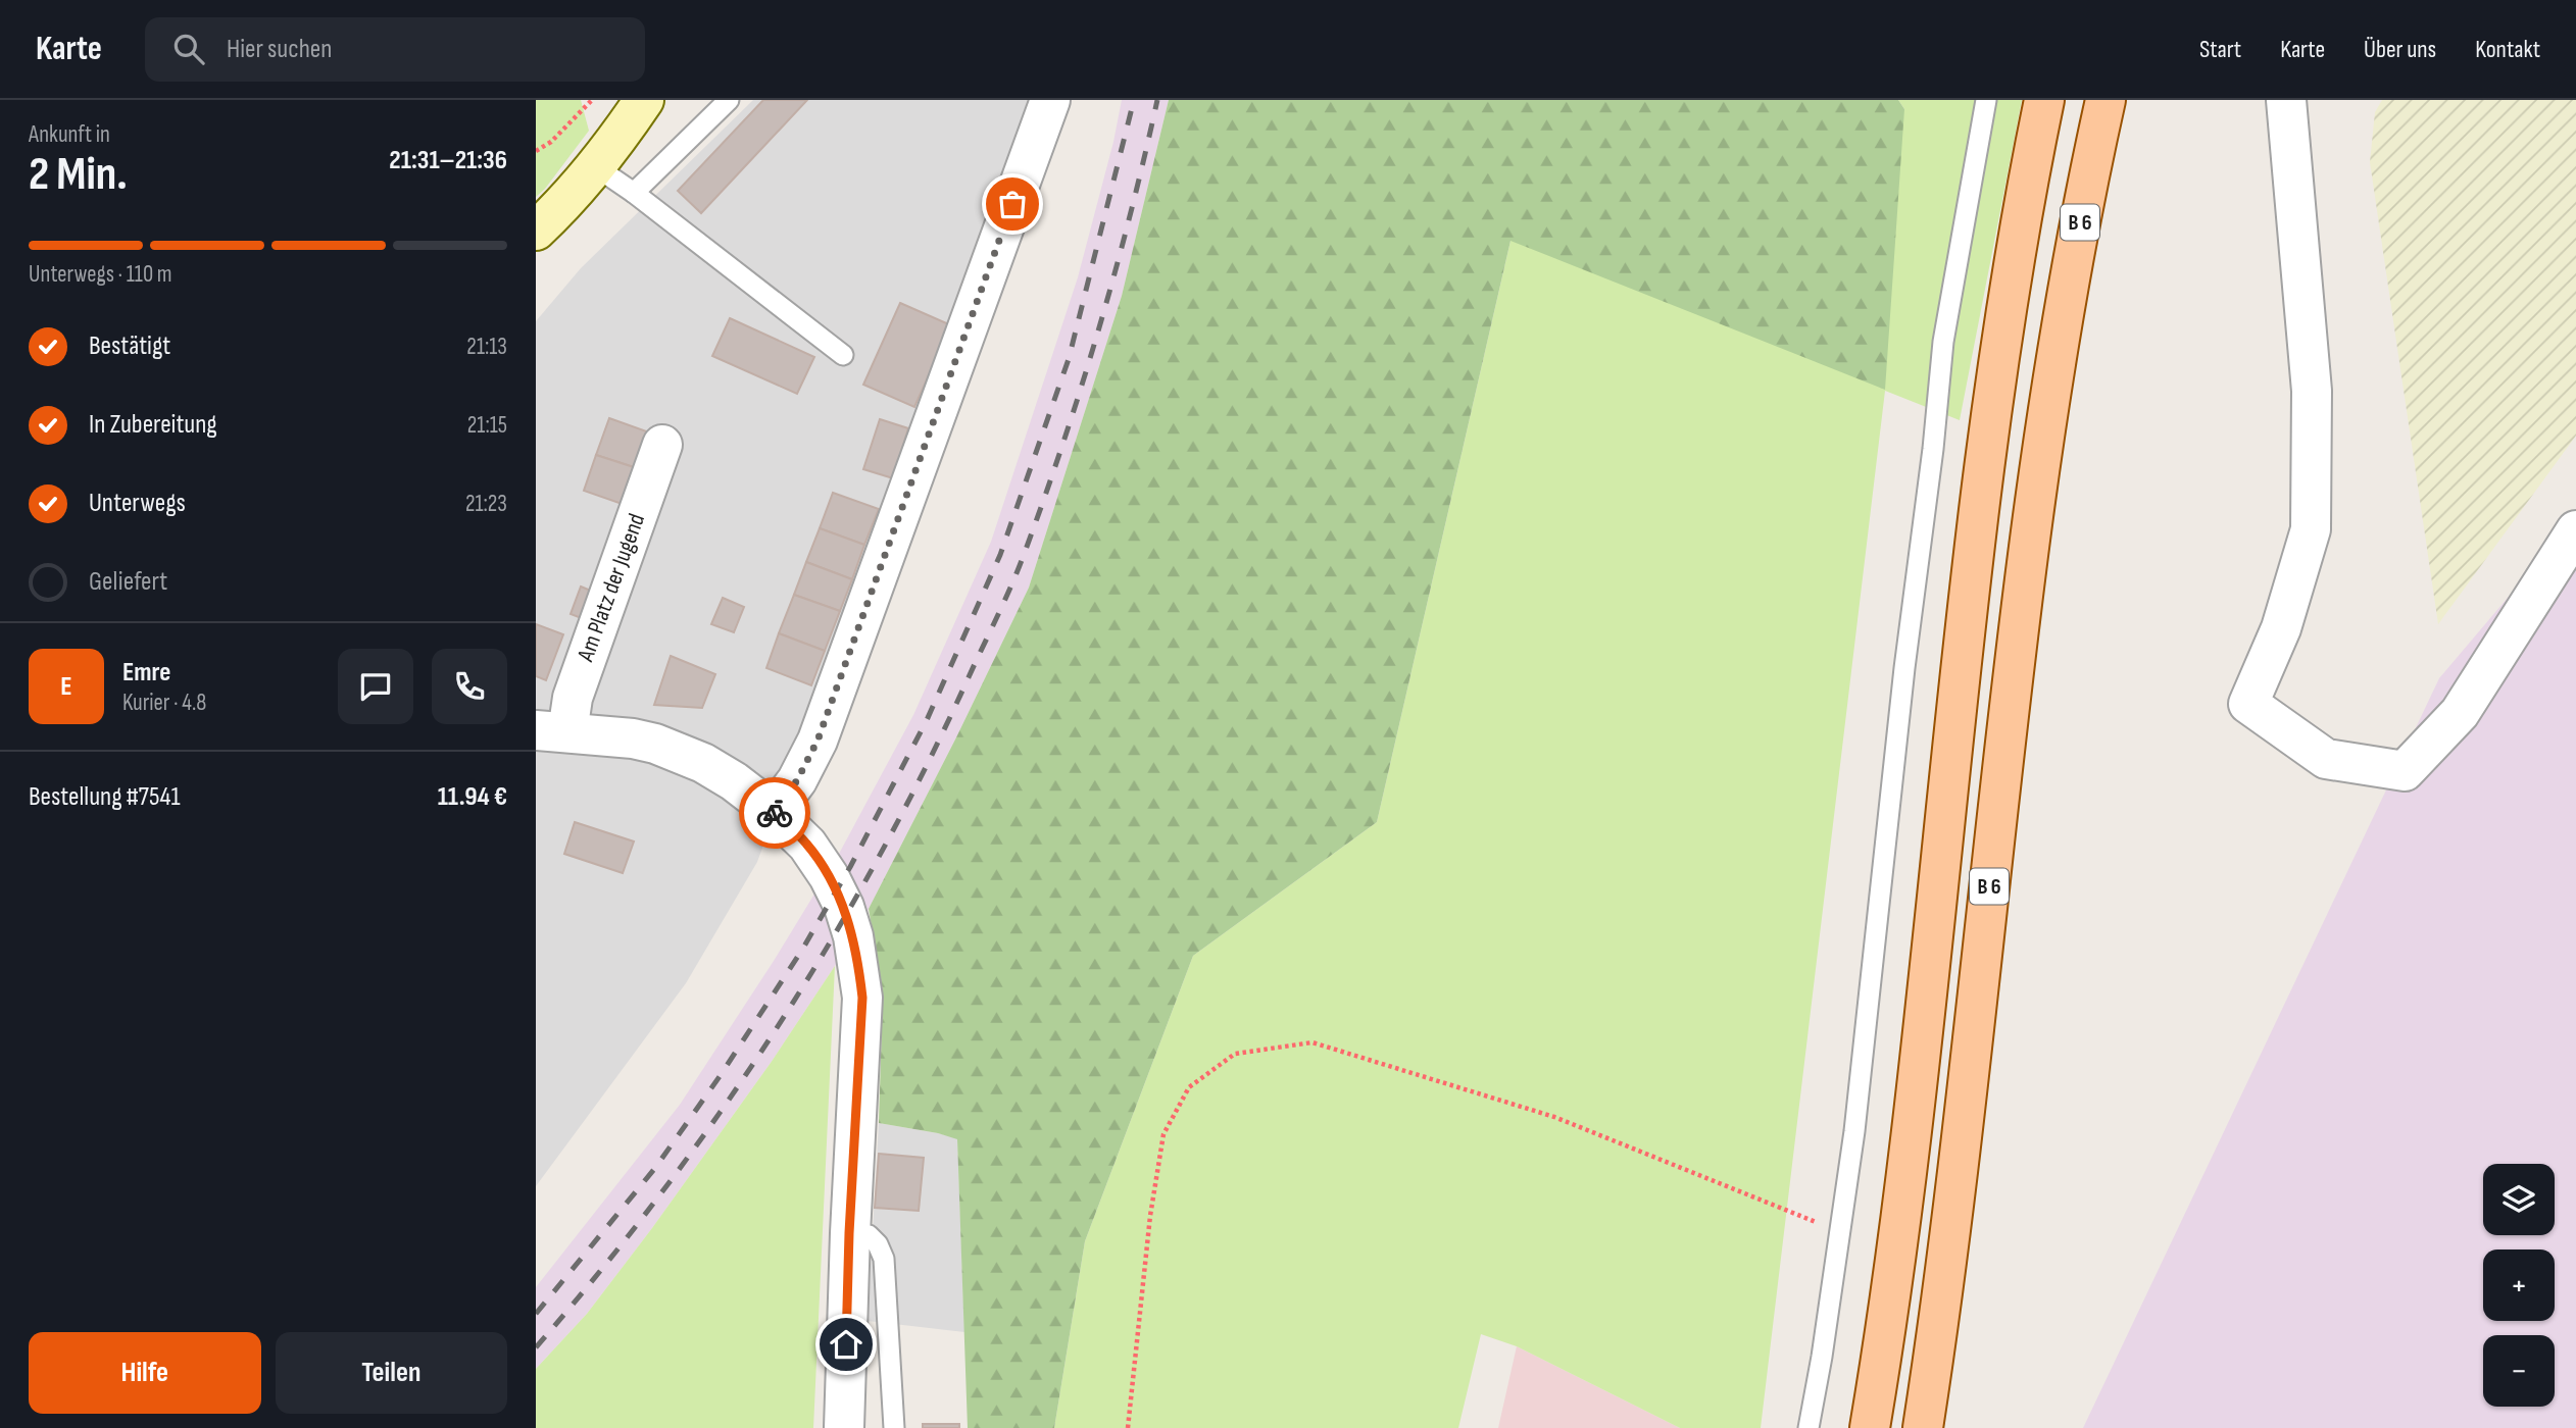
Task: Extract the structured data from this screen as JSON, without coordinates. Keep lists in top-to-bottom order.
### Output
{
  "streets": {
    "main road": ["B 6"],
    "street": ["Am Platz der Jugend"]
  },
  "page": {
    "header": "Karte",
    "search": "Hier suchen",
    "nav": [
      "Start",
      "Karte",
      "Über uns",
      "Kontakt"
    ],
    "heading": ["2 Min.", "Ankunft in", "21:31–21:36"],
    "panel": [
      "Emre",
      "Kurier · 4.8",
      "Bestellung #7541",
      "11.94 €"
    ],
    "bar": "Unterwegs · 110 m",
    "list": [
      ["Bestätigt", "21:13"],
      ["In Zubereitung", "21:15"],
      ["Unterwegs", "21:23"],
      "Geliefert"
    ],
    "round": "E",
    "map_buttons": ["+", "−"],
    "buttons": ["Hilfe", "Teilen"]
  }
}
